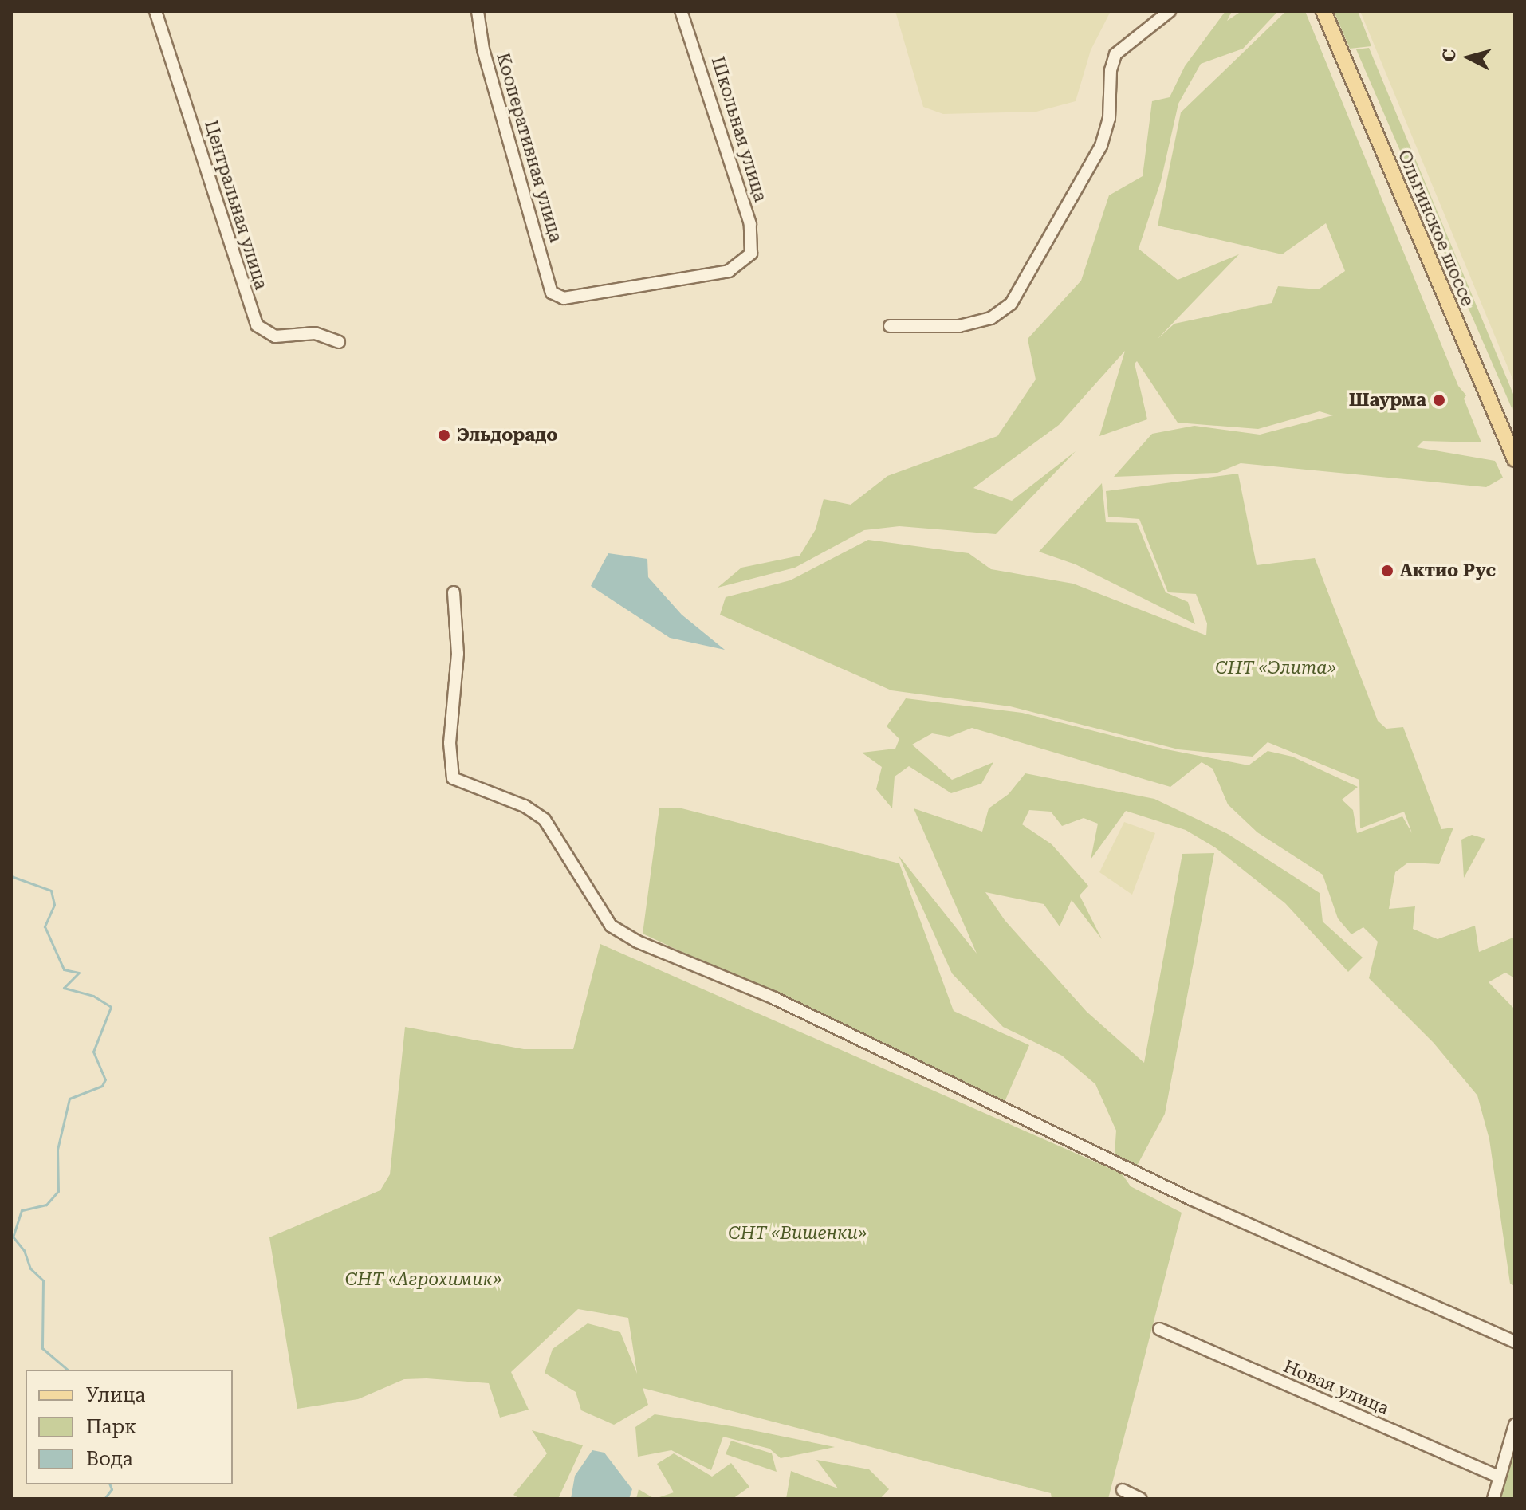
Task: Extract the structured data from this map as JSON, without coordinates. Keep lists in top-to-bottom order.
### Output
{
  "streets": {
    "main road": ["Ольгинское шоссе"],
    "street": [
      "Школьная улица",
      "Кооперативная улица",
      "Центральная улица",
      "Новая улица"
    ]
  },
  "crossings": [
    ["Школьная улица", "Кооперативная улица"]
  ],
  "parks": ["СНТ «Элита»", "СНТ «Вишенки»", "СНТ «Агрохимик»"],
  "places": ["Шаурма", "Эльдорадо", "Актио Рус"],
  "legend": ["Улица", "Парк", "Вода"],
  "north": "left"
}
